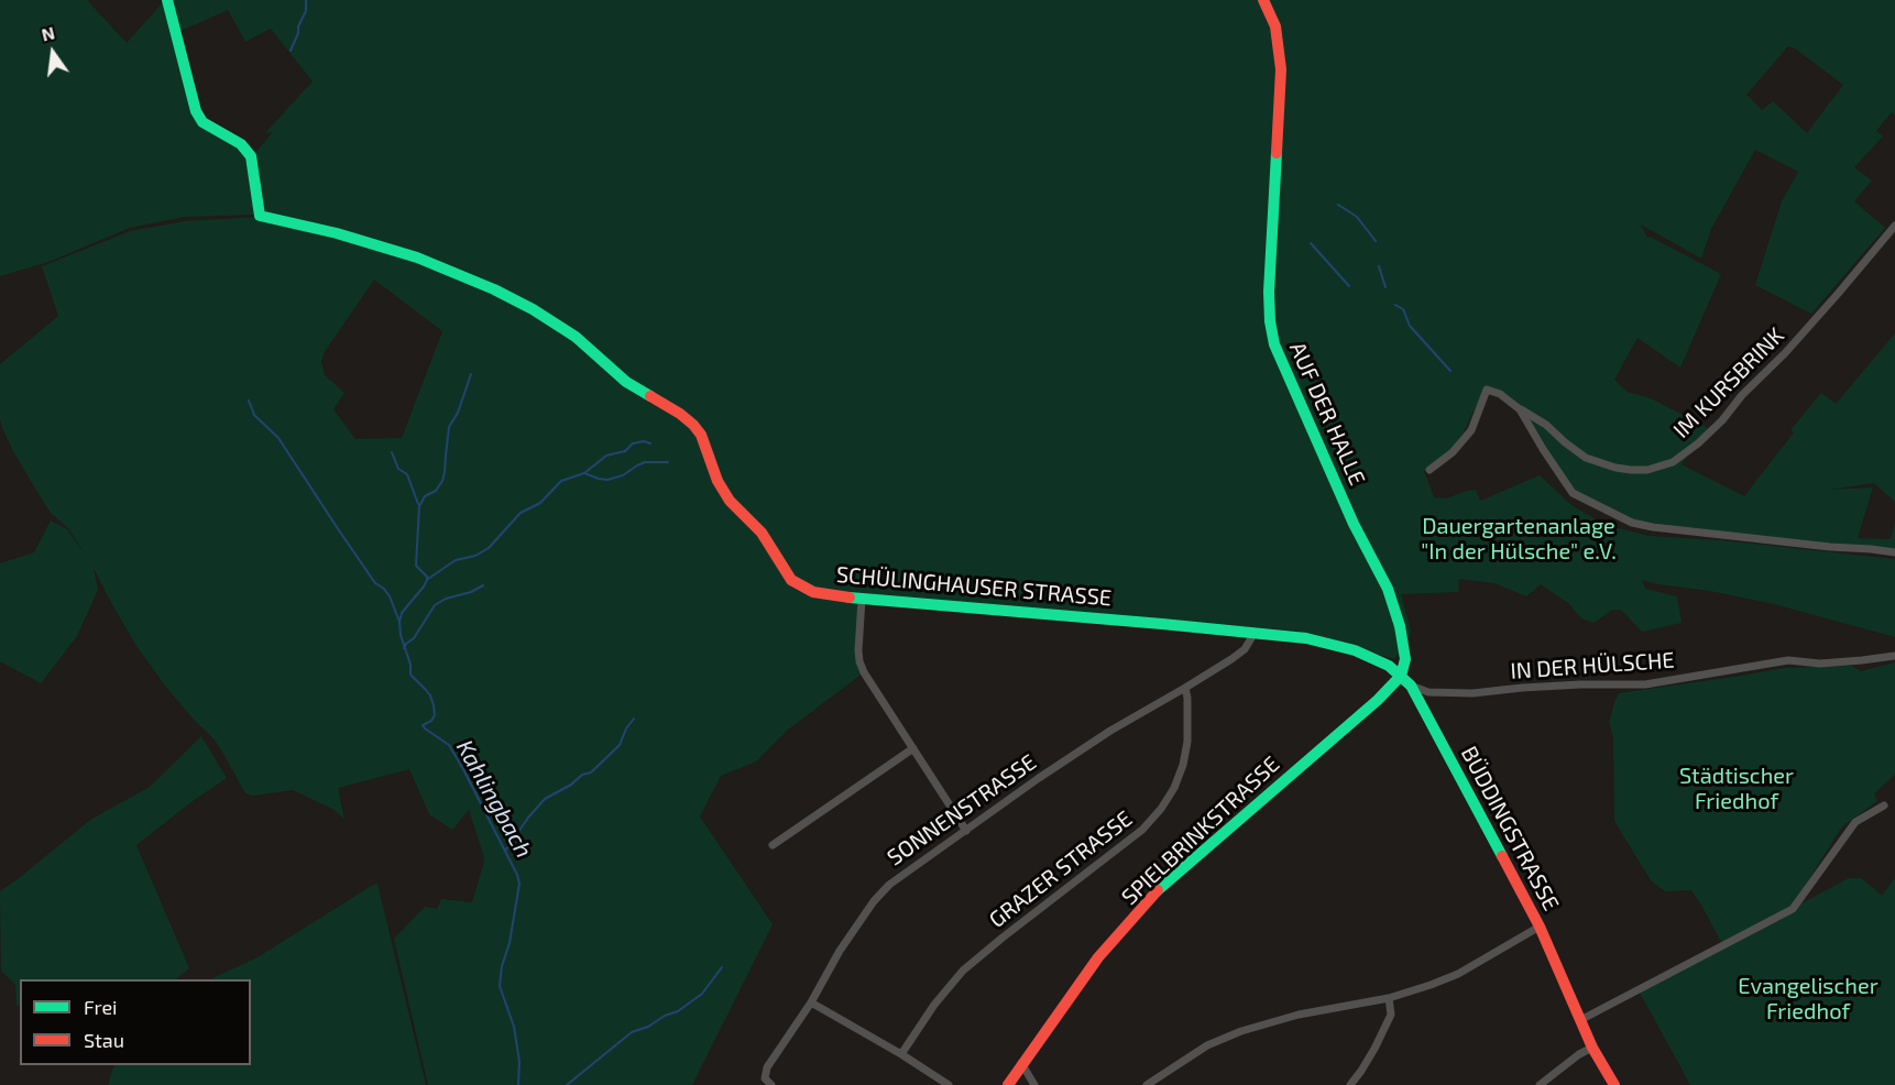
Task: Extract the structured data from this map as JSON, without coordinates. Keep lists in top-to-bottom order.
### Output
{
  "streets": {
    "street": [
      "IM KURSBRINK",
      "AUF DER HALLE",
      "SCHÜLINGHAUSER STRASSE",
      "IN DER HÜLSCHE",
      "SONNENSTRASSE",
      "BÜDDINGSTRASSE",
      "SPIELBRINKSTRASSE",
      "GRAZER STRASSE"
    ]
  },
  "crossings": [
    ["AUF DER HALLE", "BÜDDINGSTRASSE"],
    ["AUF DER HALLE", "SPIELBRINKSTRASSE"],
    ["SCHÜLINGHAUSER STRASSE", "SONNENSTRASSE"],
    ["SCHÜLINGHAUSER STRASSE", "BÜDDINGSTRASSE"],
    ["IN DER HÜLSCHE", "BÜDDINGSTRASSE"],
    ["SONNENSTRASSE", "GRAZER STRASSE"],
    ["BÜDDINGSTRASSE", "SPIELBRINKSTRASSE"]
  ],
  "water": ["Kahlingbach"],
  "parks": ["Dauergartenanlage \"In der Hülsche\" e.V.", "Städtischer Friedhof", "Evangelischer Friedhof"],
  "legend": ["Frei", "Stau"],
  "north": "top"
}
